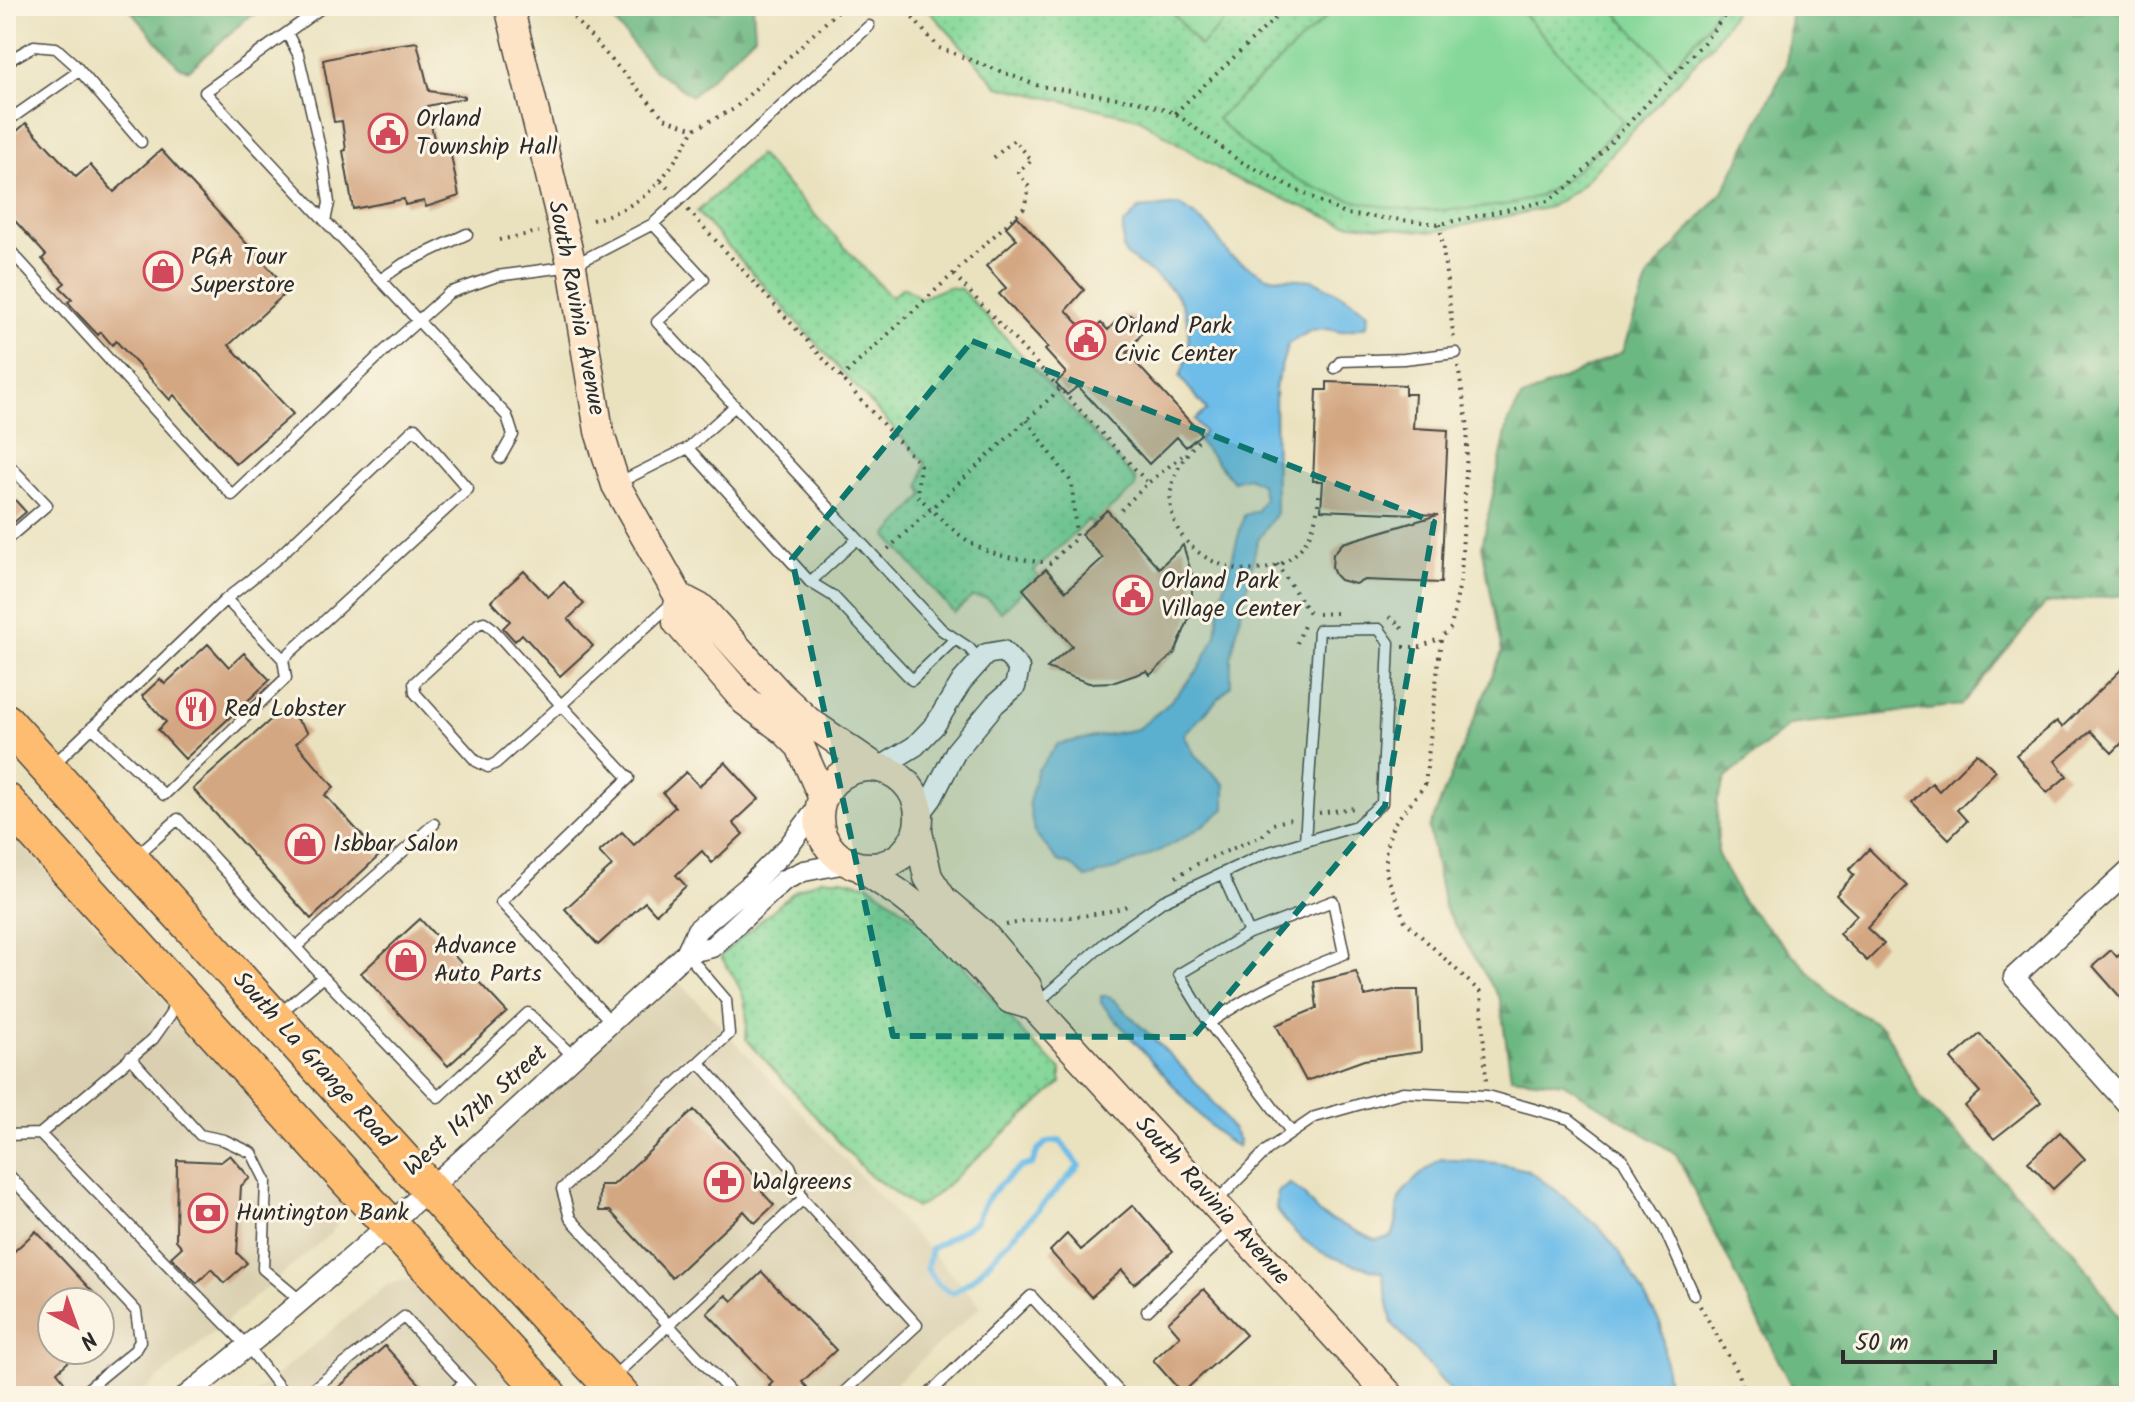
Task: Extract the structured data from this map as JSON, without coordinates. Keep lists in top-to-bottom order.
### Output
{
  "streets": {
    "highway": ["South La Grange Road"],
    "street": ["South Ravinia Avenue", "West 147th Street"]
  },
  "crossings": [
    ["South Ravinia Avenue", "West 147th Street"],
    ["South La Grange Road", "West 147th Street"]
  ],
  "places": {
    "public building": ["Orland Township Hall", "Orland Park Civic Center", "Orland Park Village Center"],
    "shop": ["PGA Tour Superstore", "Isbbar Salon", "Advance Auto Parts"],
    "restaurant": ["Red Lobster"],
    "pharmacy": ["Walgreens"],
    "bank": ["Huntington Bank"]
  },
  "scale_bar": "50 m",
  "north": "bottom right"
}
